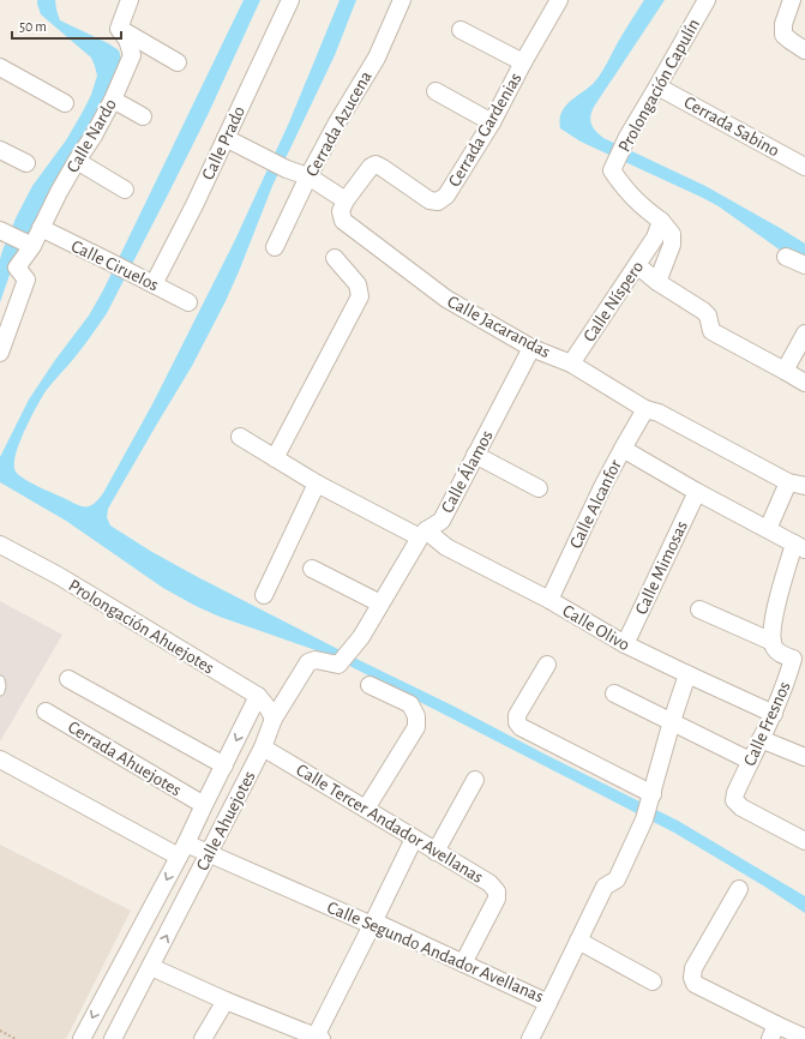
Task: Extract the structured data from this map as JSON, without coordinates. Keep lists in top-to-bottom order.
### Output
{
  "streets": {
    "street": [
      "Prolongación Capulín",
      "Cerrada Azucena",
      "Cerrada Sabino",
      "Cerrada Gardenias",
      "Calle Nardo",
      "Calle Prado",
      "Calle Ciruelos",
      "Calle Níspero",
      "Calle Jacarandas",
      "Calle Álamos",
      "Calle Alcanfor",
      "Calle Mimosas",
      "Prolongación Ahuejotes",
      "Calle Olivo",
      "Calle Fresnos",
      "Cerrada Ahuejotes",
      "Calle Ahuejotes",
      "Calle Tercer Andador Avellanas",
      "Calle Segundo Andador Avellanas"
    ]
  },
  "crossings": [
    ["Prolongación Capulín", "Cerrada Sabino"],
    ["Prolongación Capulín", "Calle Níspero"],
    ["Cerrada Gardenias", "Calle Jacarandas"],
    ["Calle Nardo", "Calle Ciruelos"],
    ["Calle Prado", "Calle Ciruelos"],
    ["Calle Níspero", "Calle Jacarandas"],
    ["Calle Jacarandas", "Calle Álamos"],
    ["Calle Jacarandas", "Calle Alcanfor"],
    ["Calle Álamos", "Calle Olivo"],
    ["Calle Álamos", "Calle Ahuejotes"],
    ["Calle Alcanfor", "Calle Olivo"],
    ["Calle Mimosas", "Calle Olivo"],
    ["Prolongación Ahuejotes", "Calle Ahuejotes"],
    ["Calle Olivo", "Calle Fresnos"],
    ["Calle Olivo", "Calle Segundo Andador Avellanas"],
    ["Cerrada Ahuejotes", "Calle Ahuejotes"],
    ["Calle Ahuejotes", "Calle Tercer Andador Avellanas"],
    ["Calle Ahuejotes", "Calle Segundo Andador Avellanas"],
    ["Calle Tercer Andador Avellanas", "Calle Segundo Andador Avellanas"]
  ],
  "scale_bar": "50 m"
}
